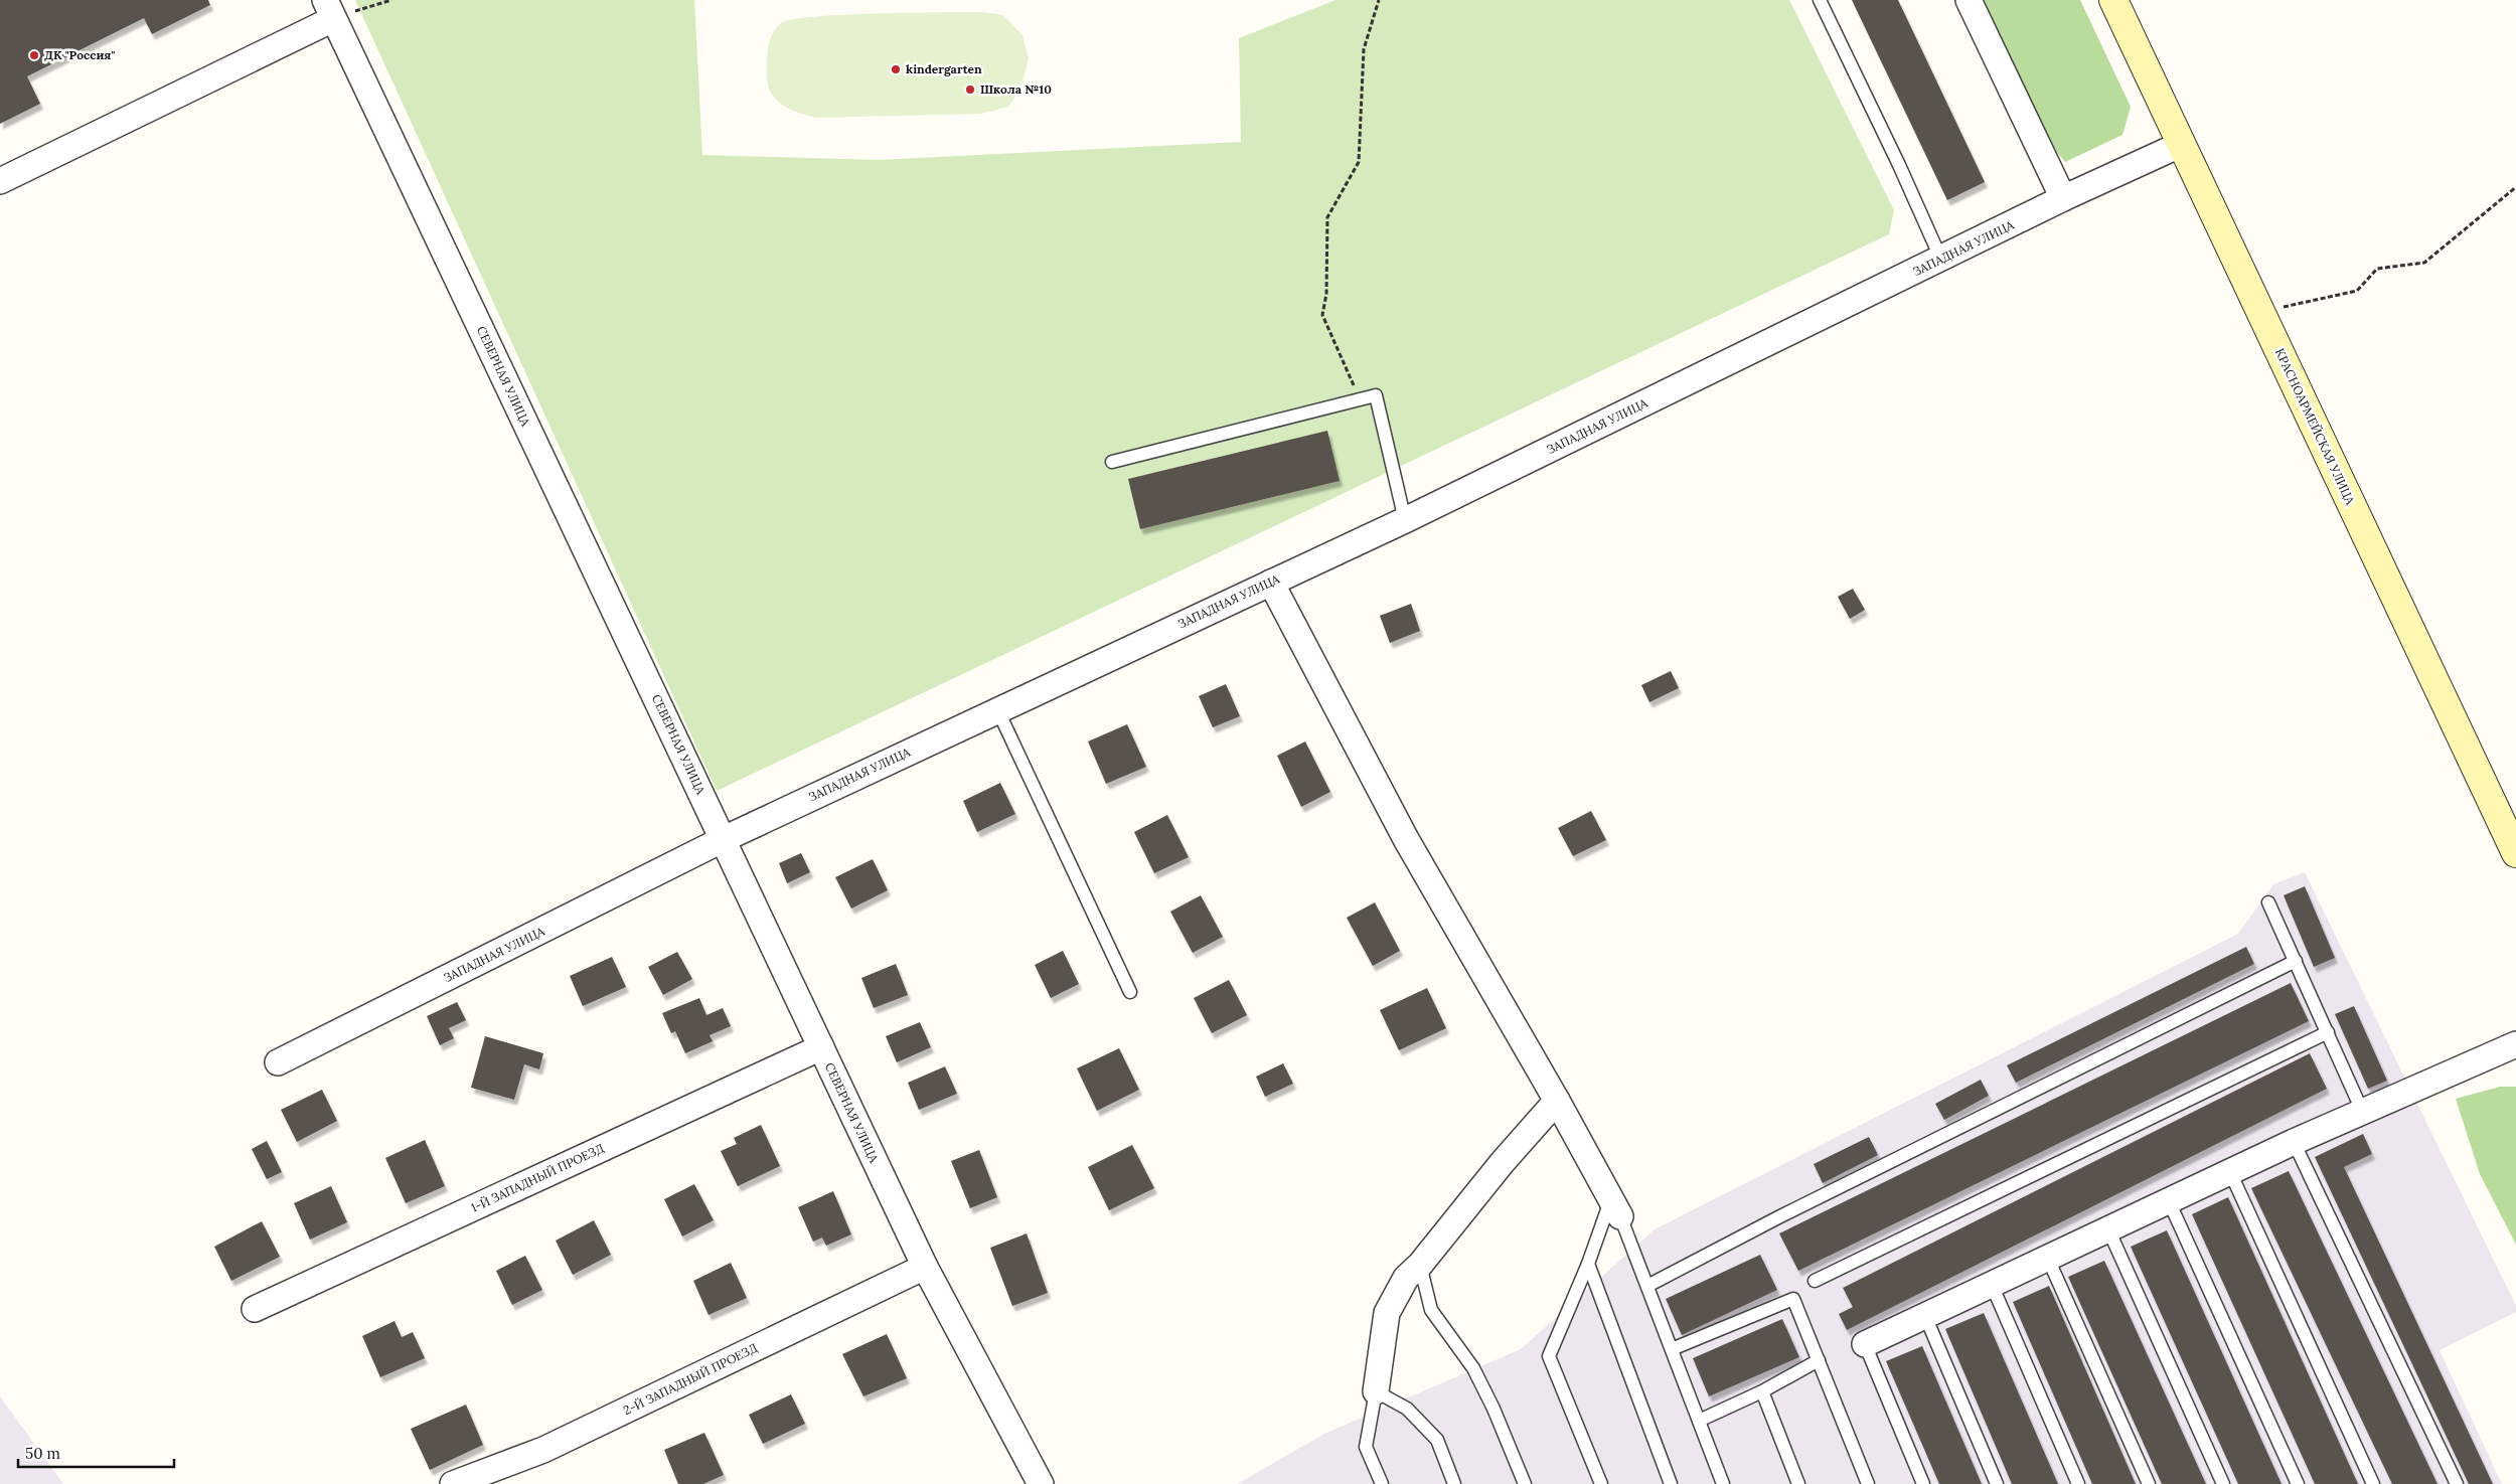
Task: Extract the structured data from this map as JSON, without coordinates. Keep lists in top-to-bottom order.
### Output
{
  "streets": {
    "main road": ["КРАСНОАРМЕЙСКАЯ УЛИЦА"],
    "street": [
      "ЗАПАДНАЯ УЛИЦА",
      "СЕВЕРНАЯ УЛИЦА",
      "1-Й ЗАПАДНЫЙ ПРОЕЗД",
      "2-Й ЗАПАДНЫЙ ПРОЕЗД"
    ]
  },
  "crossings": [
    ["ЗАПАДНАЯ УЛИЦА", "СЕВЕРНАЯ УЛИЦА"],
    ["ЗАПАДНАЯ УЛИЦА", "КРАСНОАРМЕЙСКАЯ УЛИЦА"],
    ["СЕВЕРНАЯ УЛИЦА", "1-Й ЗАПАДНЫЙ ПРОЕЗД"],
    ["СЕВЕРНАЯ УЛИЦА", "2-Й ЗАПАДНЫЙ ПРОЕЗД"]
  ],
  "places": ["ДК \"Россия\"", "kindergarten", "Школа №10"],
  "scale_bar": "50 m"
}
